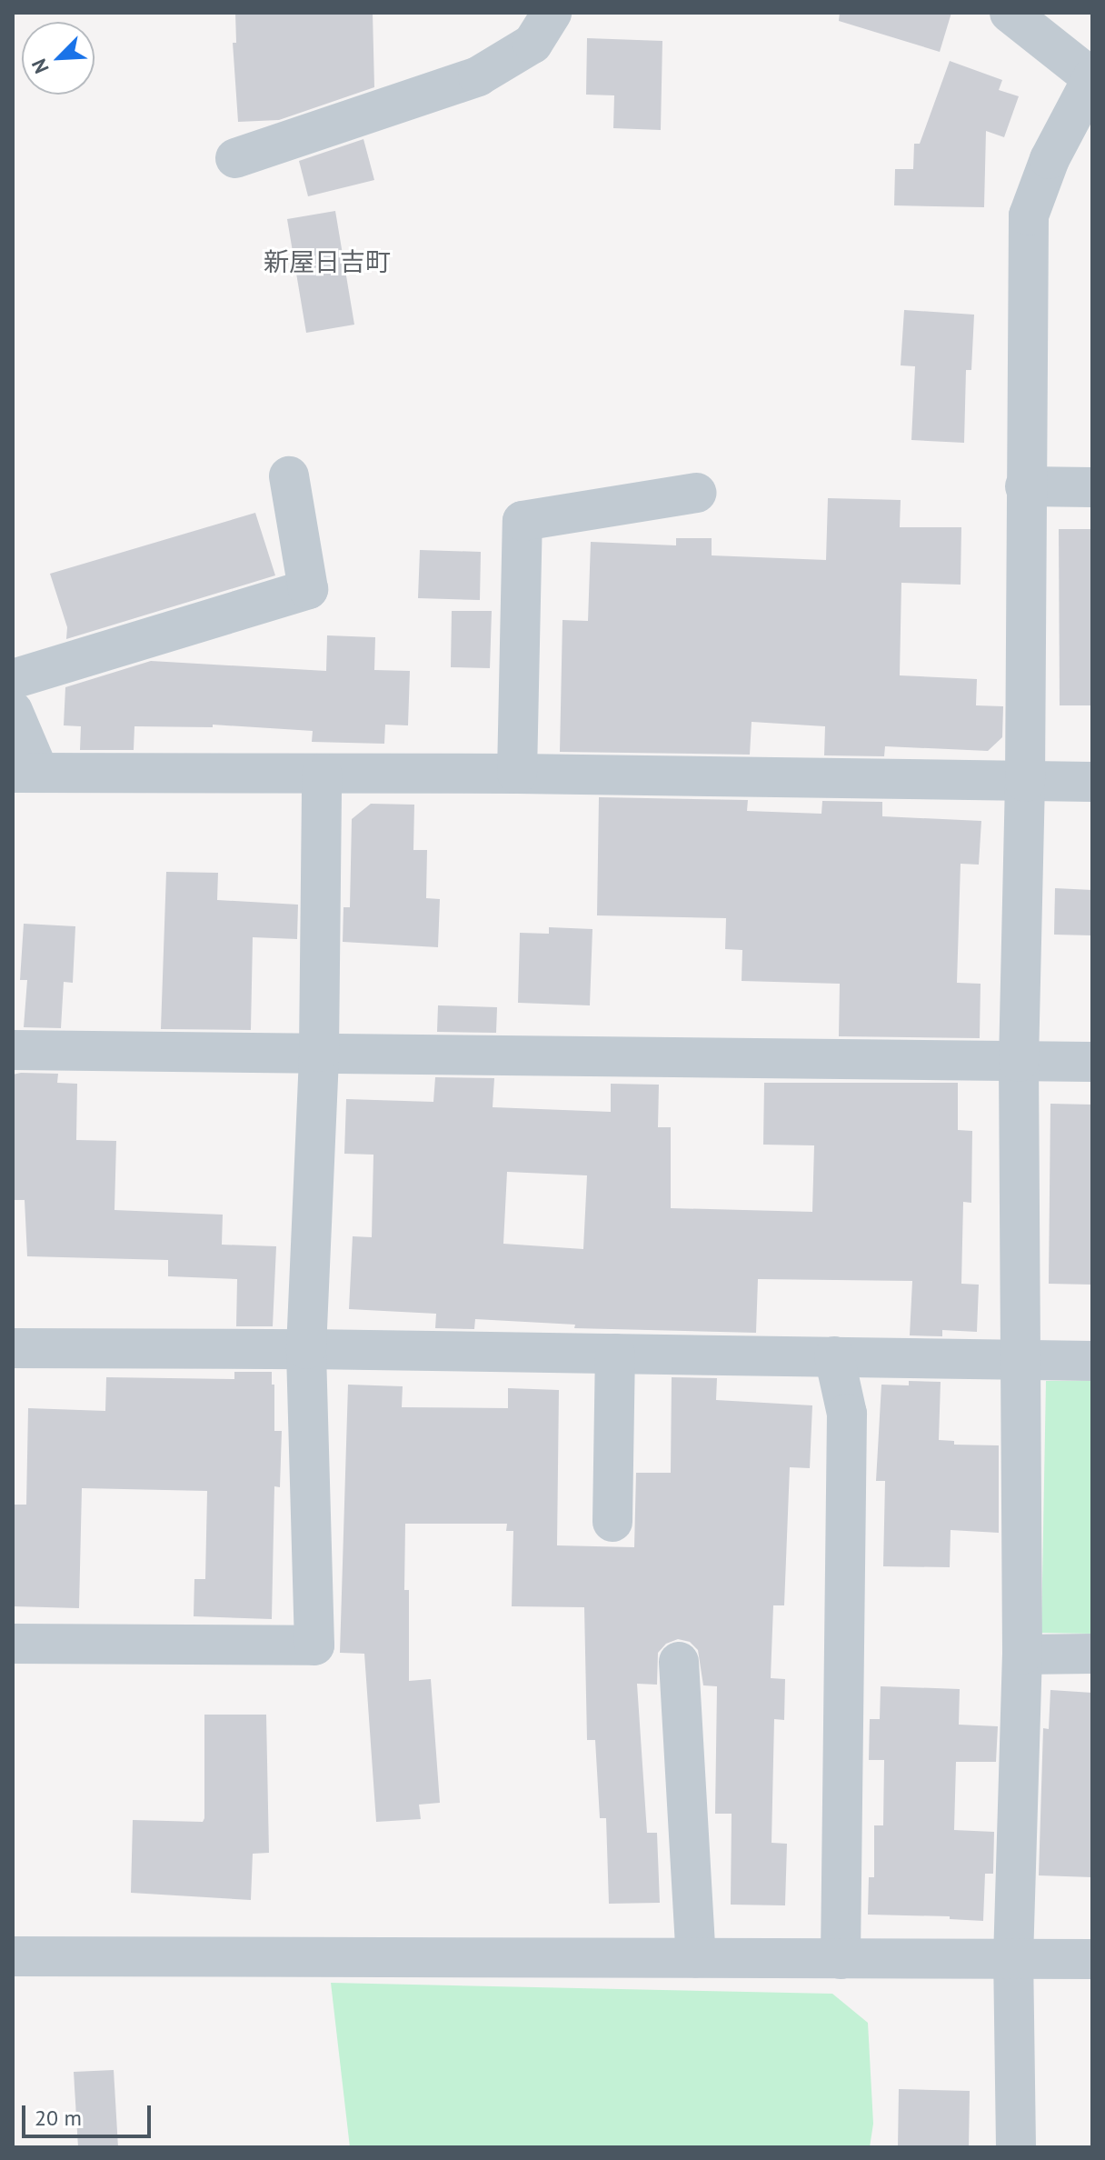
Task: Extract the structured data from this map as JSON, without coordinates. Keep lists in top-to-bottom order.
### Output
{
  "districts": ["新屋日吉町"],
  "scale_bar": "20 m",
  "north": "bottom left"
}
